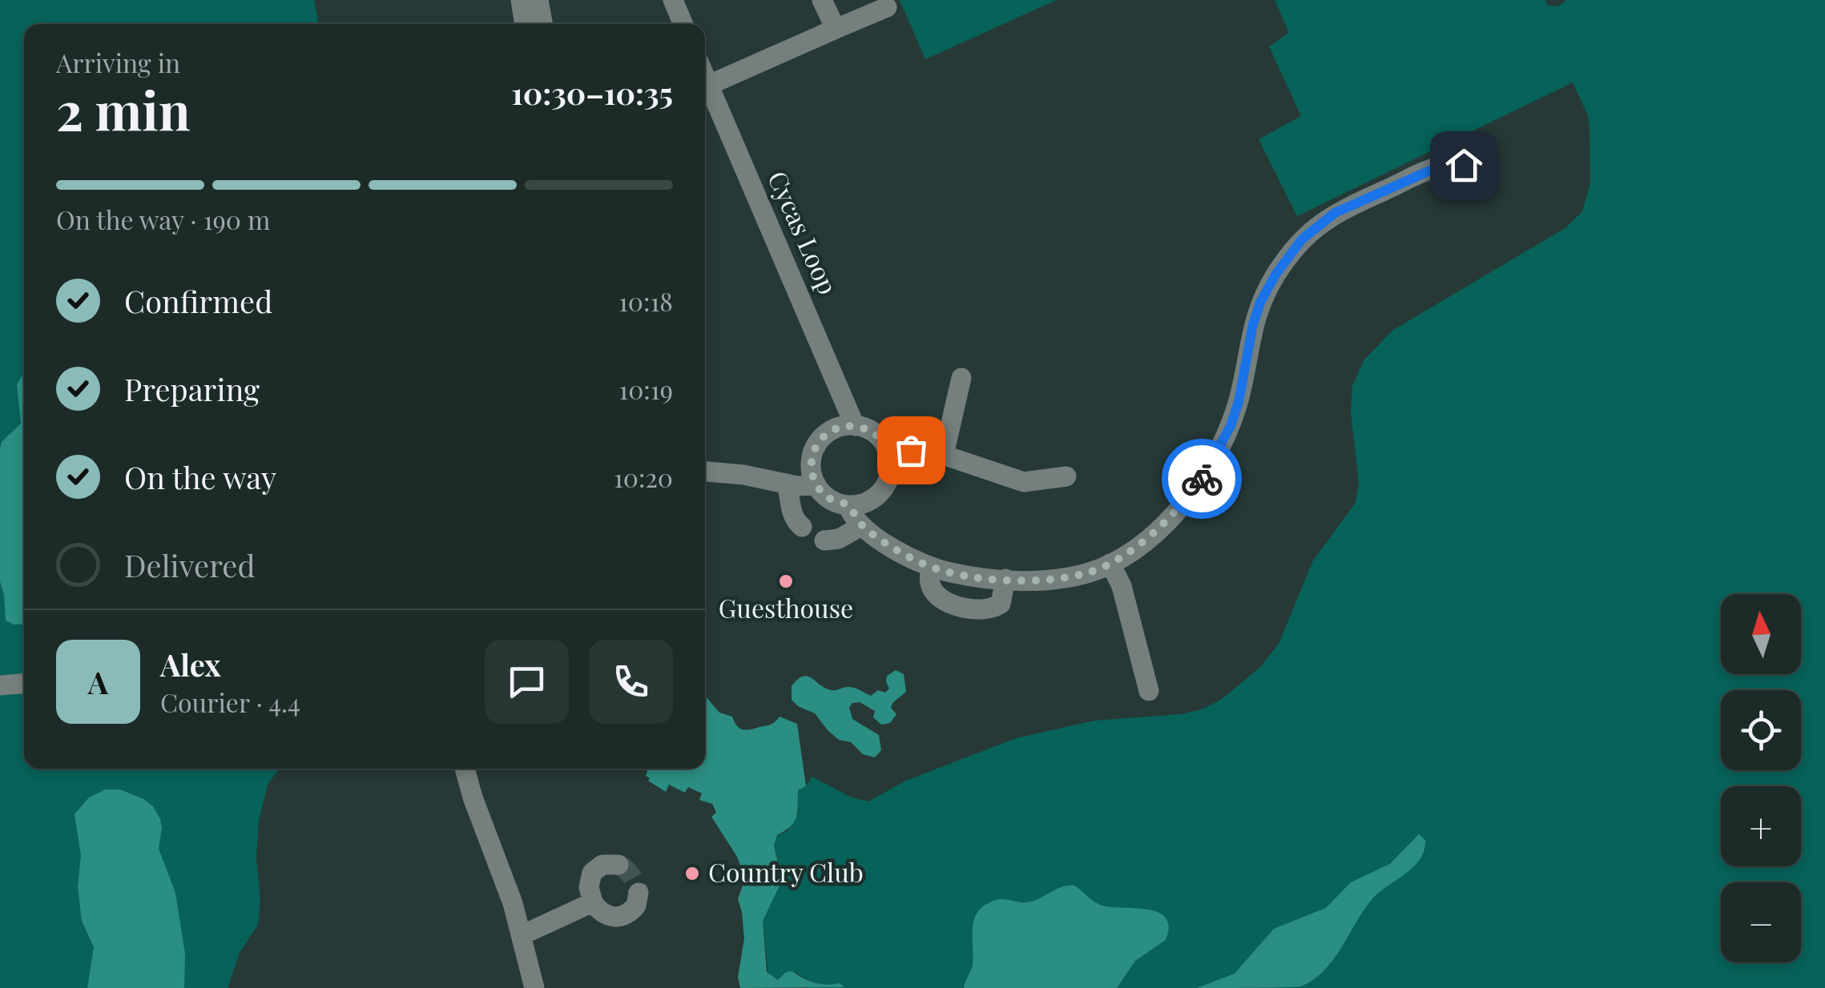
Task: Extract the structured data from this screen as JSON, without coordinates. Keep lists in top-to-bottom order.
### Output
{
  "streets": {
    "street": ["Cycas Loop"]
  },
  "places": ["Guesthouse", "Country Club"],
  "north": "top",
  "page": {
    "heading": ["2 min", "Arriving in", "10:30–10:35"],
    "panel": ["Alex", "Courier · 4.4"],
    "bar": "On the way · 190 m",
    "list": [
      ["Confirmed", "10:18"],
      ["Preparing", "10:19"],
      ["On the way", "10:20"],
      "Delivered"
    ],
    "map_buttons": ["+", "−"],
    "round": "A"
  }
}
